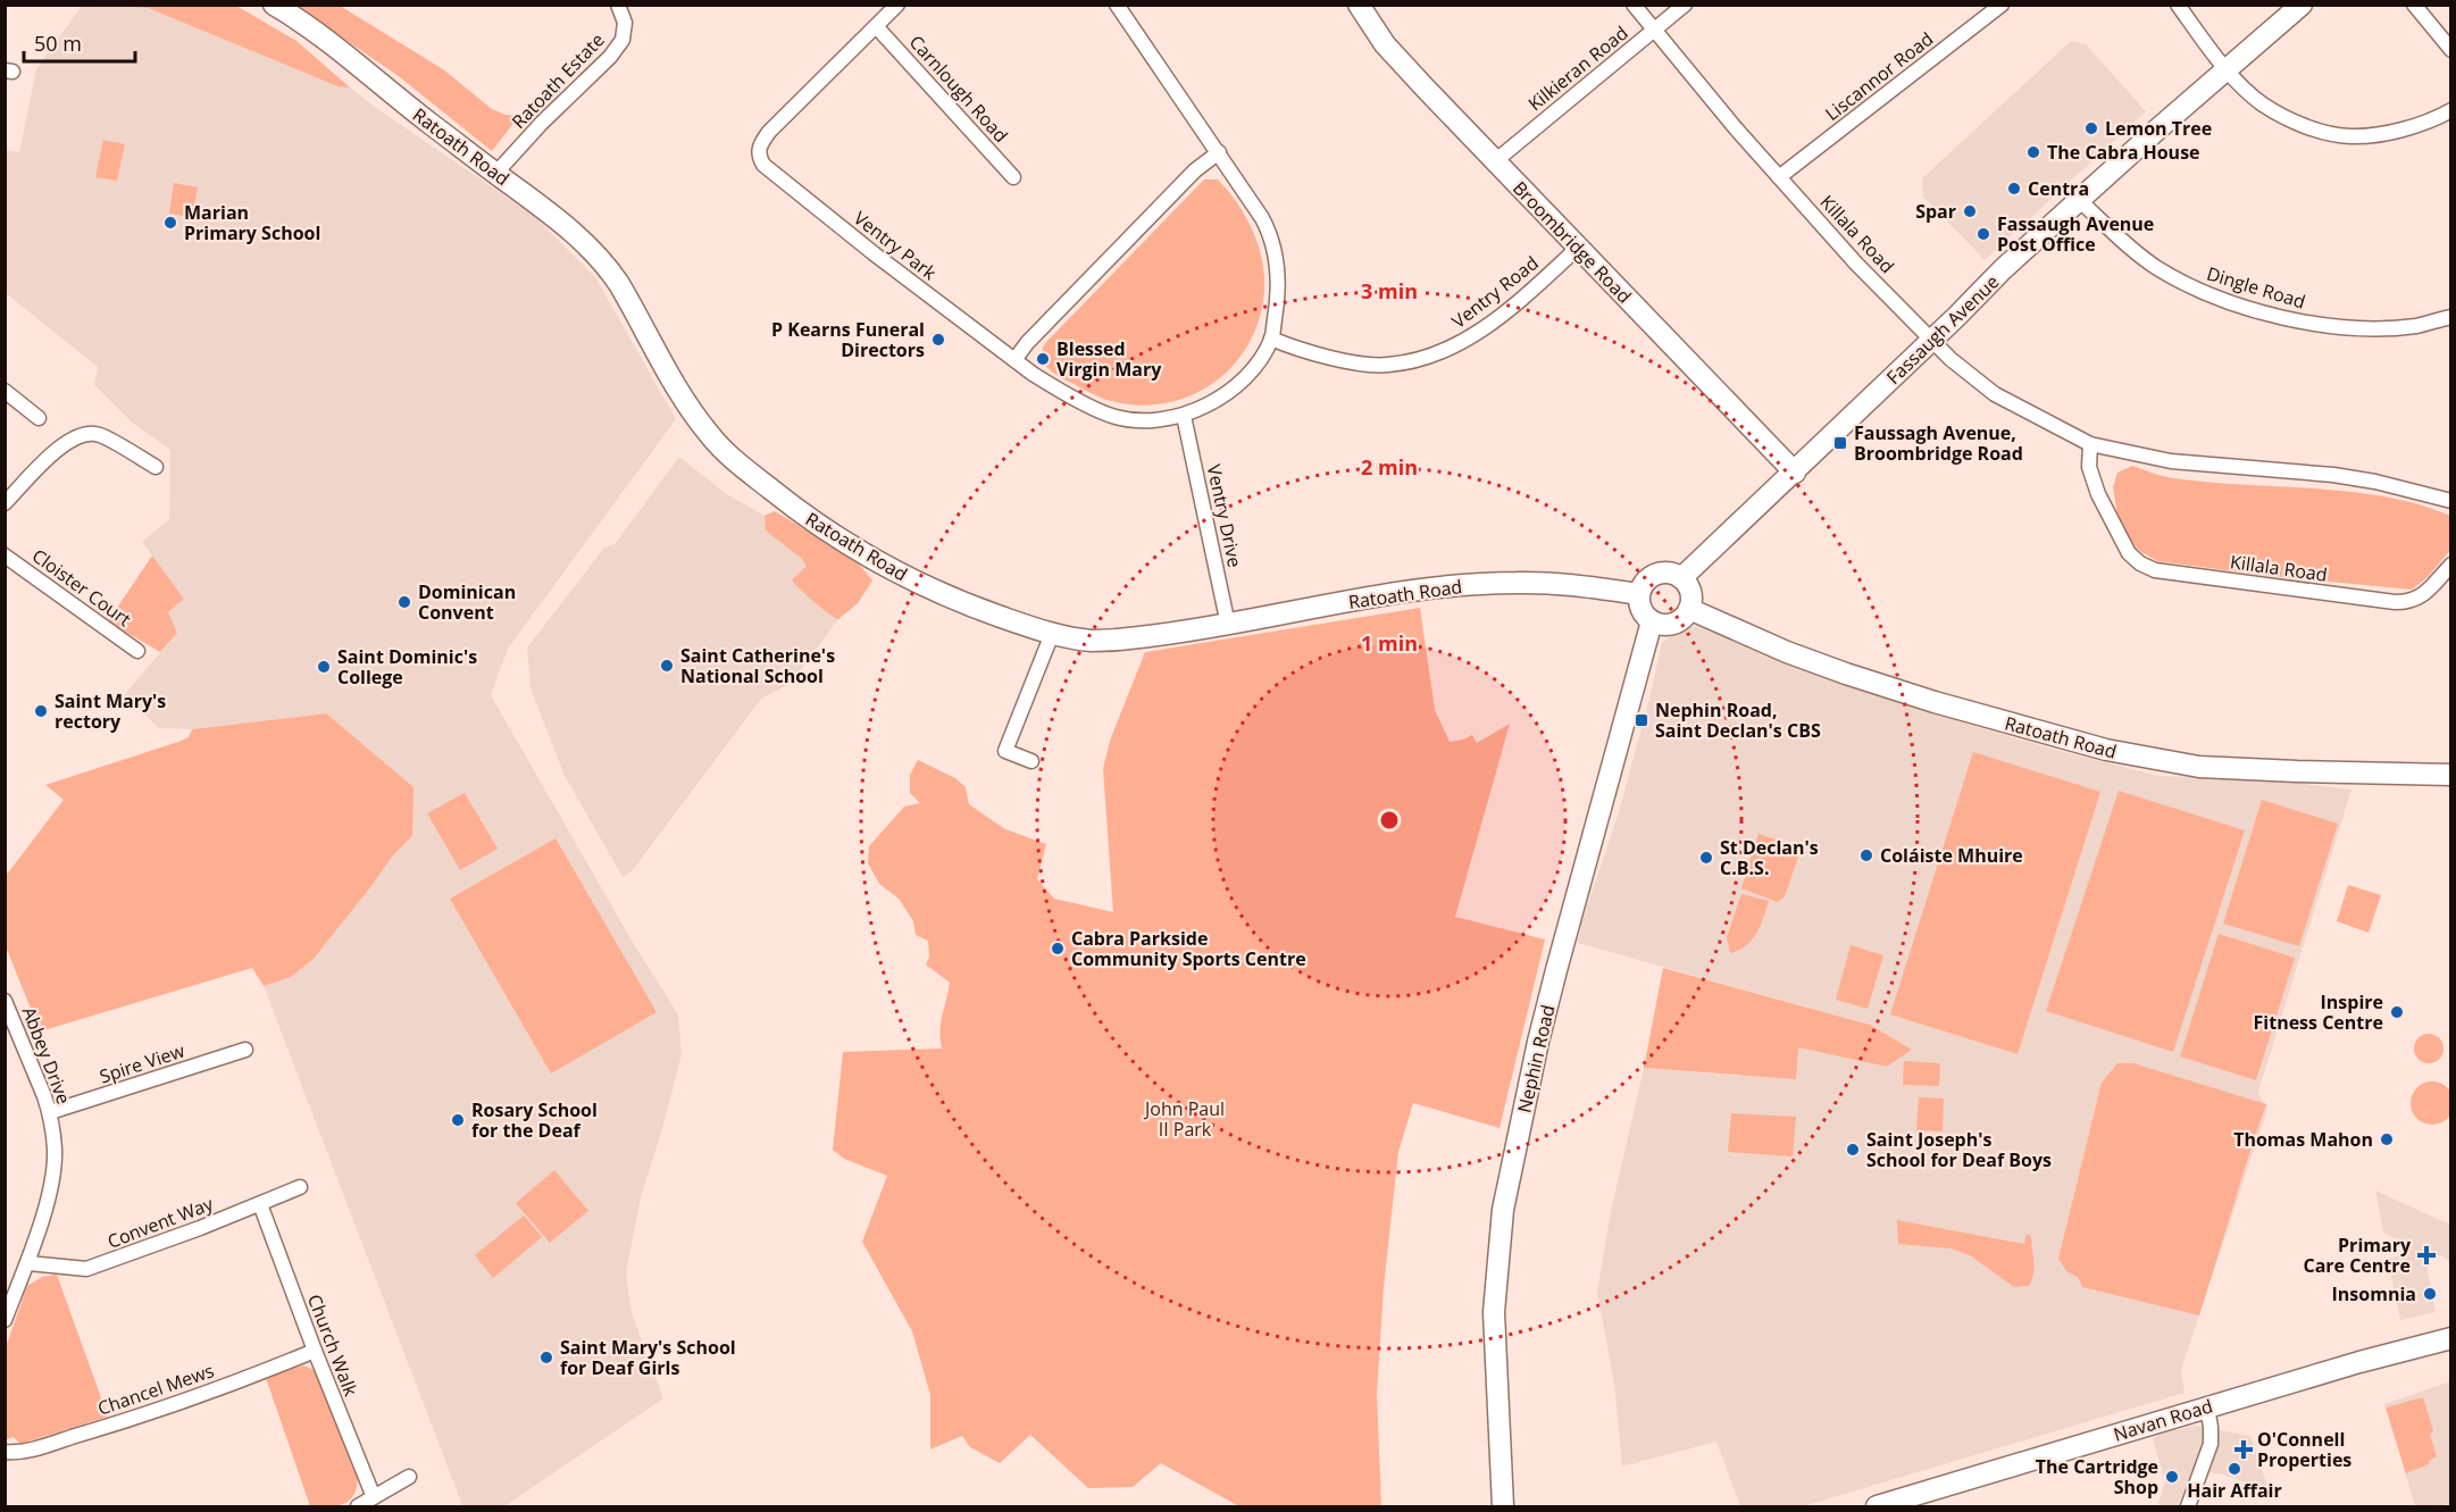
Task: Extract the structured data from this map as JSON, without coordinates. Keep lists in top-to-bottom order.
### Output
{
  "streets": {
    "main road": [
      "Ratoath Road",
      "Broombridge Road",
      "Fassaugh Avenue",
      "Nephin Road",
      "Navan Road"
    ],
    "street": [
      "Kilkieran Road",
      "Liscannor Road",
      "Ratoath Estate",
      "Carnlough Road",
      "Killala Road",
      "Ventry Park",
      "Dingle Road",
      "Ventry Road",
      "Ventry Drive",
      "Cloister Court",
      "Abbey Drive",
      "Spire View",
      "Convent Way",
      "Church Walk",
      "Chancel Mews"
    ]
  },
  "crossings": [
    ["Kilkieran Road", "Killala Road"],
    ["Kilkieran Road", "Broombridge Road"],
    ["Liscannor Road", "Killala Road"],
    ["Ratoath Estate", "Ratoath Road"],
    ["Carnlough Road", "Ventry Park"],
    ["Ratoath Road", "Fassaugh Avenue"],
    ["Ratoath Road", "Ventry Drive"],
    ["Ratoath Road", "Nephin Road"],
    ["Killala Road", "Fassaugh Avenue"],
    ["Broombridge Road", "Ventry Road"],
    ["Broombridge Road", "Fassaugh Avenue"],
    ["Ventry Park", "Ventry Road"],
    ["Ventry Park", "Ventry Drive"],
    ["Dingle Road", "Fassaugh Avenue"],
    ["Fassaugh Avenue", "Nephin Road"],
    ["Abbey Drive", "Spire View"],
    ["Abbey Drive", "Convent Way"],
    ["Convent Way", "Church Walk"],
    ["Church Walk", "Chancel Mews"]
  ],
  "parks": ["John Paul II Park"],
  "places": {
    "other": [
      "Lemon Tree",
      "The Cabra House",
      "Centra",
      "Spar",
      "Marian Primary School",
      "Fassaugh Avenue Post Office",
      "P Kearns Funeral Directors",
      "Blessed Virgin Mary",
      "Dominican Convent",
      "Saint Catherine's National School",
      "Saint Dominic's College",
      "Saint Mary's rectory",
      "Coláiste Mhuire",
      "St Declan's C.B.S.",
      "Cabra Parkside Community Sports Centre",
      "Inspire Fitness Centre",
      "Rosary School for the Deaf",
      "Thomas Mahon",
      "Saint Joseph's School for Deaf Boys",
      "Insomnia",
      "Saint Mary's School for Deaf Girls",
      "Hair Affair",
      "The Cartridge Shop"
    ],
    "transit": ["Faussagh Avenue, Broombridge Road", "Nephin Road, Saint Declan's CBS"],
    "health": ["Primary Care Centre", "O'Connell Properties"]
  },
  "scale_bar": "50 m",
  "rings": ["3 min", "2 min", "1 min"]
}
